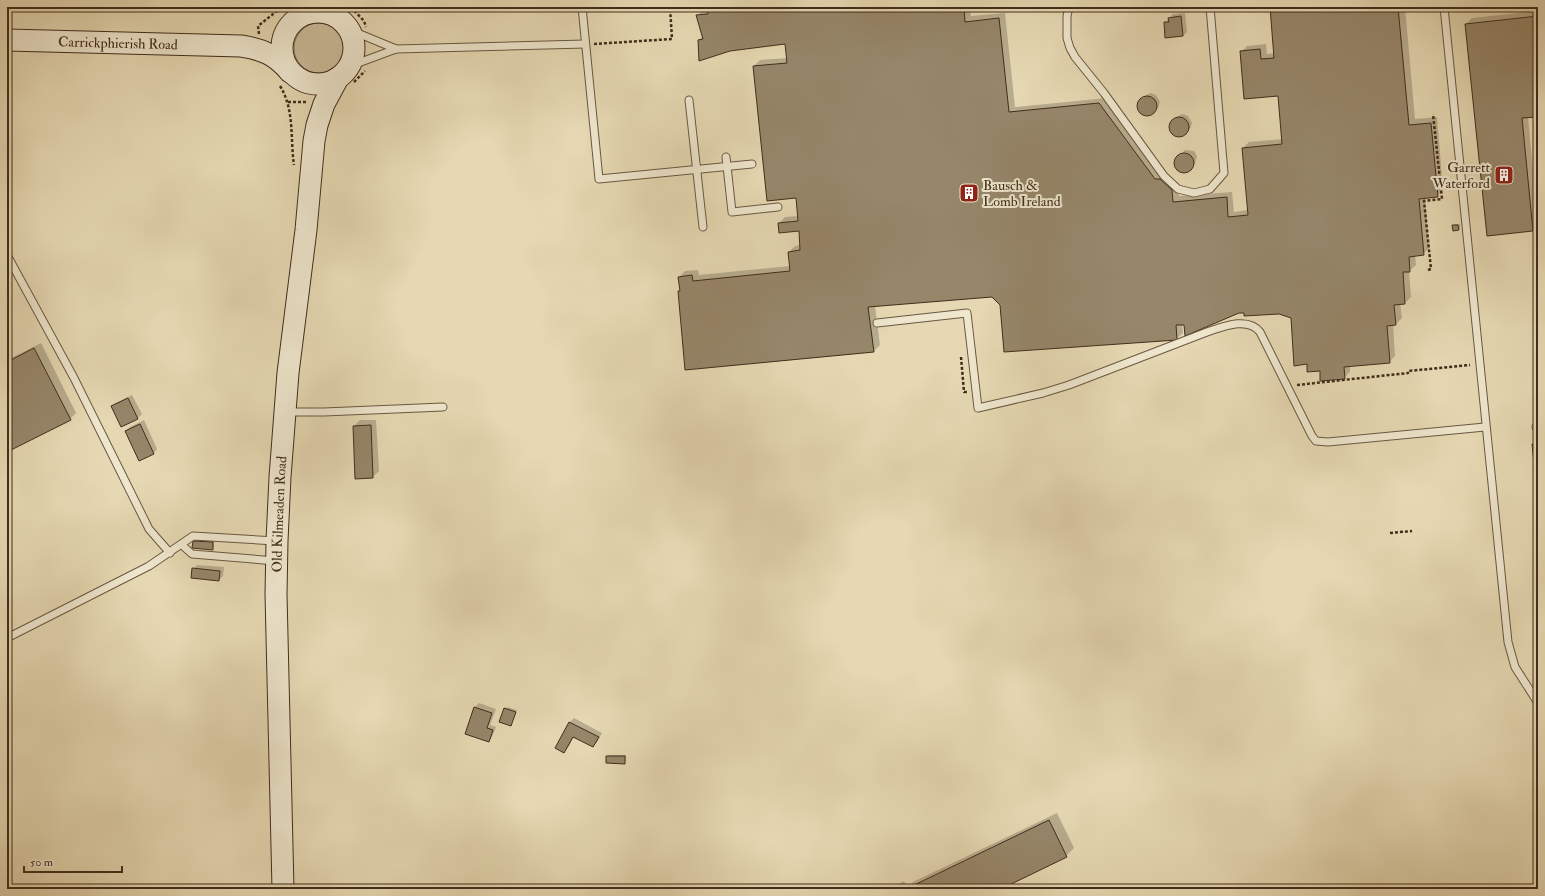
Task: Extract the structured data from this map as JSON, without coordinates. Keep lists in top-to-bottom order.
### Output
{
  "streets": {
    "street": ["Carrickphierish Road", "Old Kilmeaden Road"]
  },
  "crossings": [
    ["Carrickphierish Road", "Old Kilmeaden Road"]
  ],
  "places": {
    "building": ["Garrett Waterford", "Bausch & Lomb Ireland"]
  },
  "scale_bar": "50 m"
}
